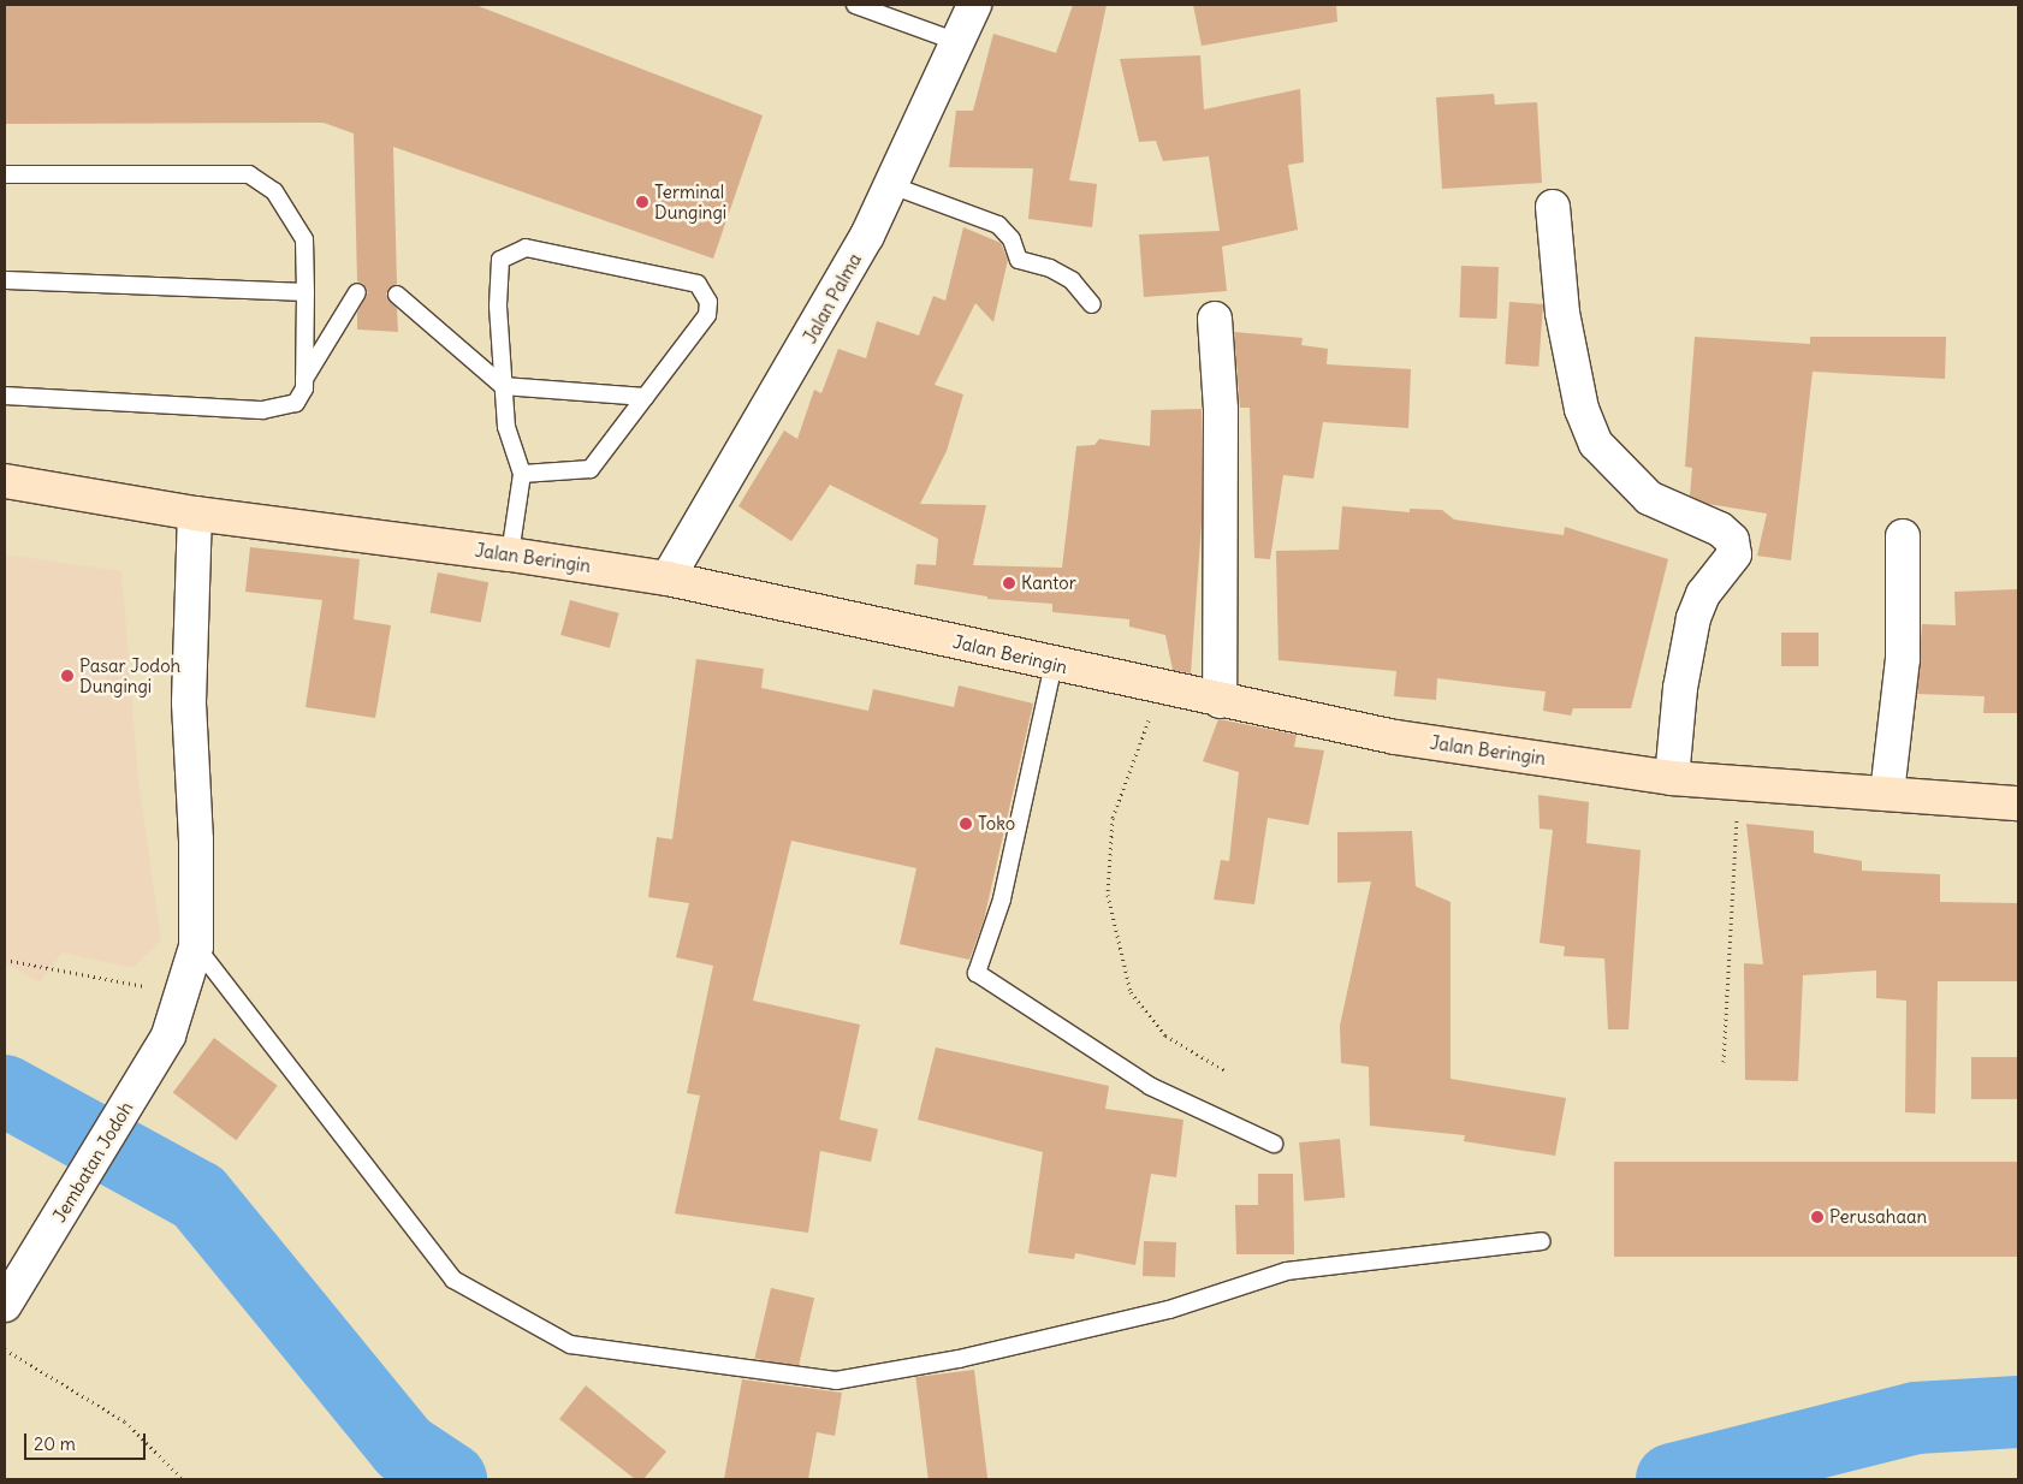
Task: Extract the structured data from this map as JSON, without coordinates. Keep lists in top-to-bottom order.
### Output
{
  "streets": {
    "street": ["Jalan Palma", "Jalan Beringin", "Jembatan Jodoh"]
  },
  "crossings": [
    ["Jalan Palma", "Jalan Beringin"],
    ["Jalan Beringin", "Jembatan Jodoh"]
  ],
  "places": [
    "Terminal Dungingi",
    "Kantor",
    "Pasar Jodoh Dungingi",
    "Toko",
    "Perusahaan"
  ],
  "scale_bar": "20 m"
}
